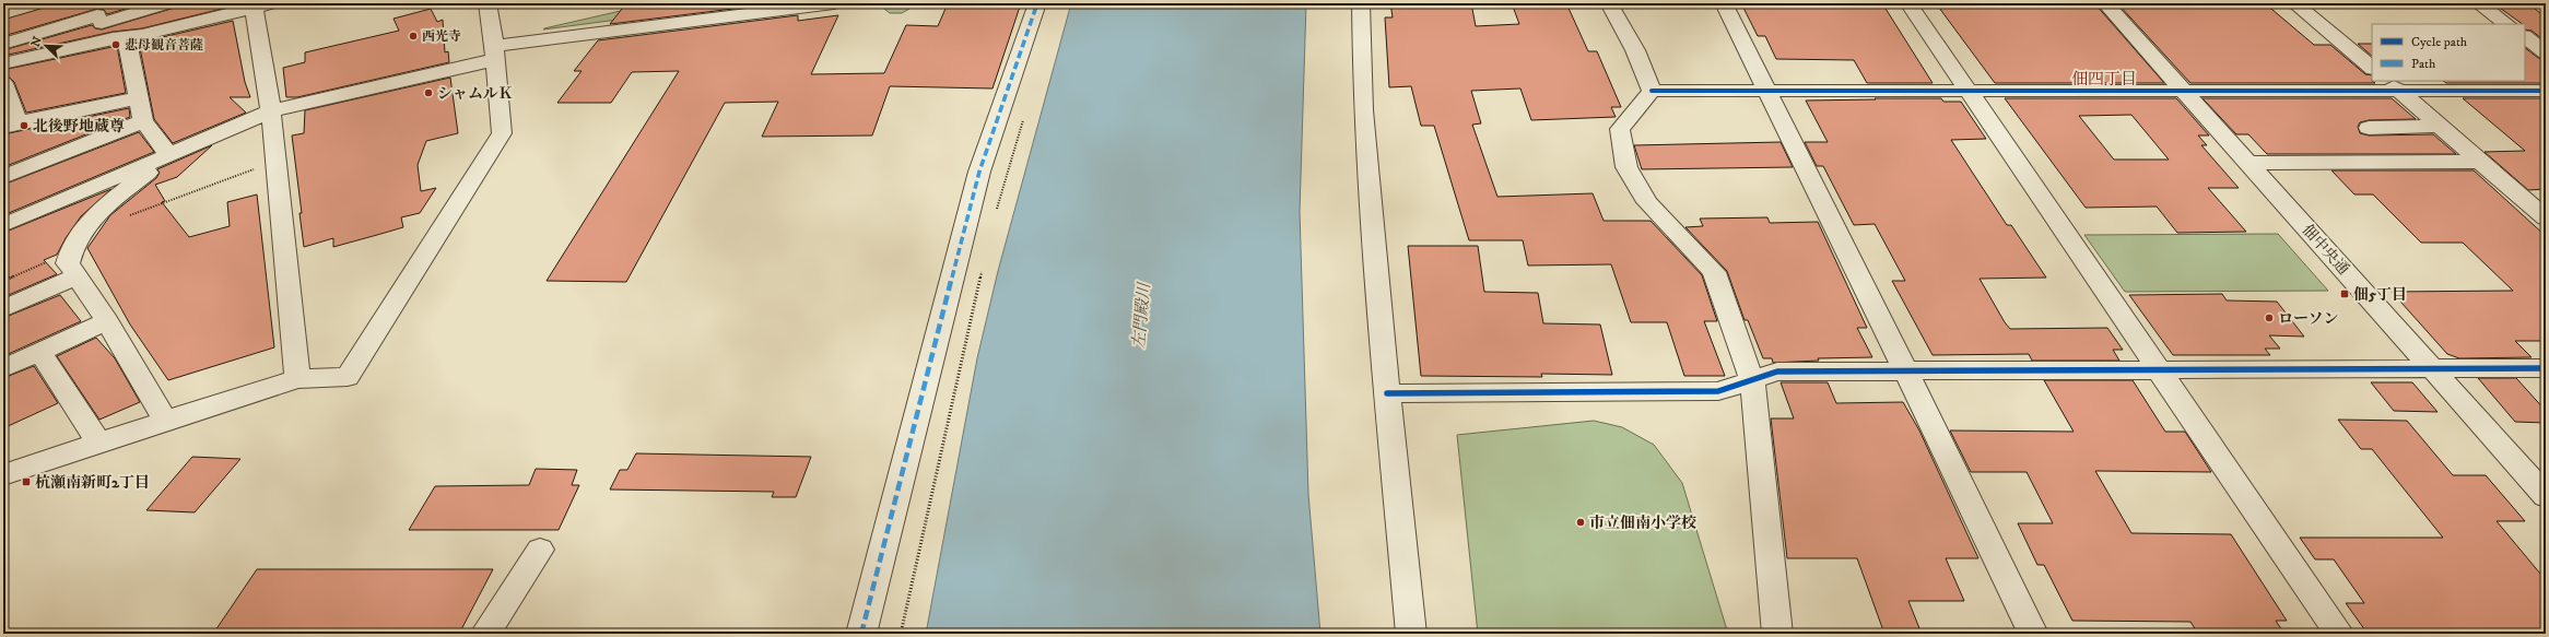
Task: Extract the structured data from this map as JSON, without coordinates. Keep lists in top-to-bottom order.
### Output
{
  "streets": {
    "street": ["佃中央通"]
  },
  "districts": ["佃四丁目"],
  "water": ["左門殿川"],
  "places": {
    "other": [
      "西光寺",
      "悲母観音菩薩",
      "シャムルＫ",
      "北後野地蔵尊",
      "ローソン",
      "市立佃南小学校"
    ],
    "transit": ["佃5丁目", "杭瀬南新町2丁目"]
  },
  "legend": ["Cycle path", "Path"],
  "north": "top left"
}
